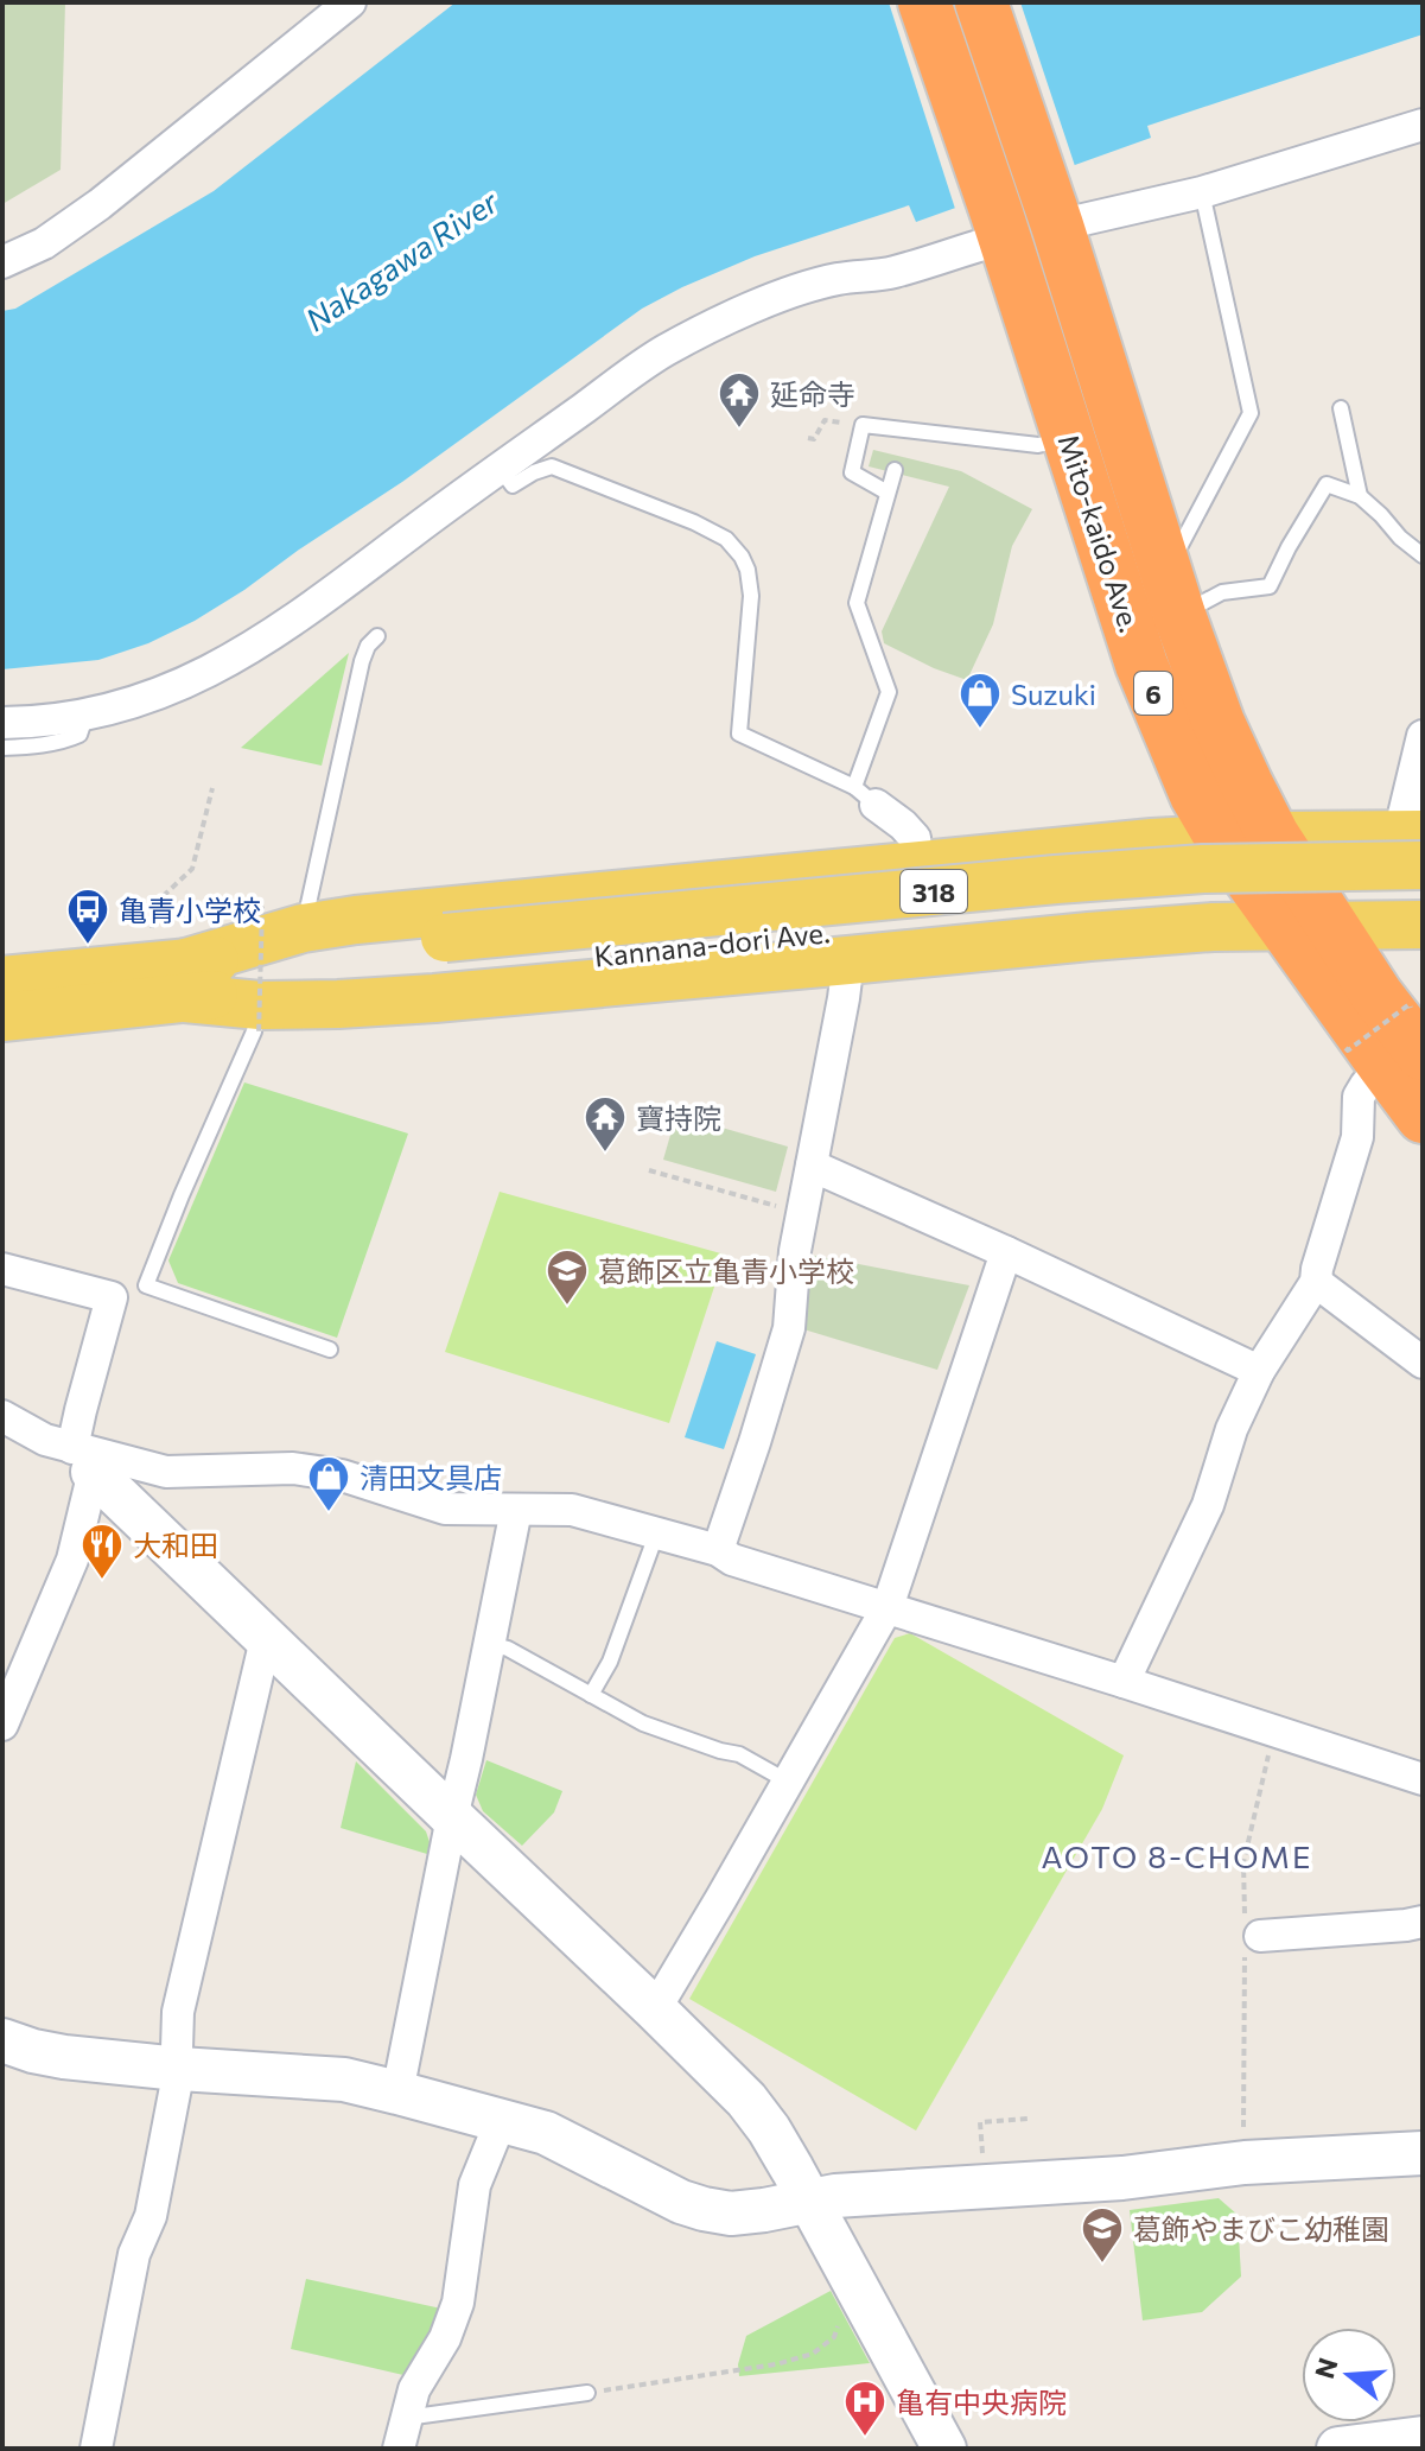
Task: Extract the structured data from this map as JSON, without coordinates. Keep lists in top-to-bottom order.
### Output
{
  "streets": {
    "highway": ["Mito-kaido Ave.", "6"],
    "main road": ["318", "Kannana-dori Ave."]
  },
  "districts": ["AOTO 8-CHOME"],
  "water": ["Nakagawa River"],
  "places": {
    "temple": ["延命寺", "寶持院"],
    "shop": ["Suzuki", "清田文具店"],
    "bus stop": ["亀青小学校"],
    "school or university": ["葛飾区立亀青小学校", "葛飾やまびこ幼稚園"],
    "restaurant": ["大和田"],
    "hospital": ["亀有中央病院"]
  },
  "north": "left"
}
